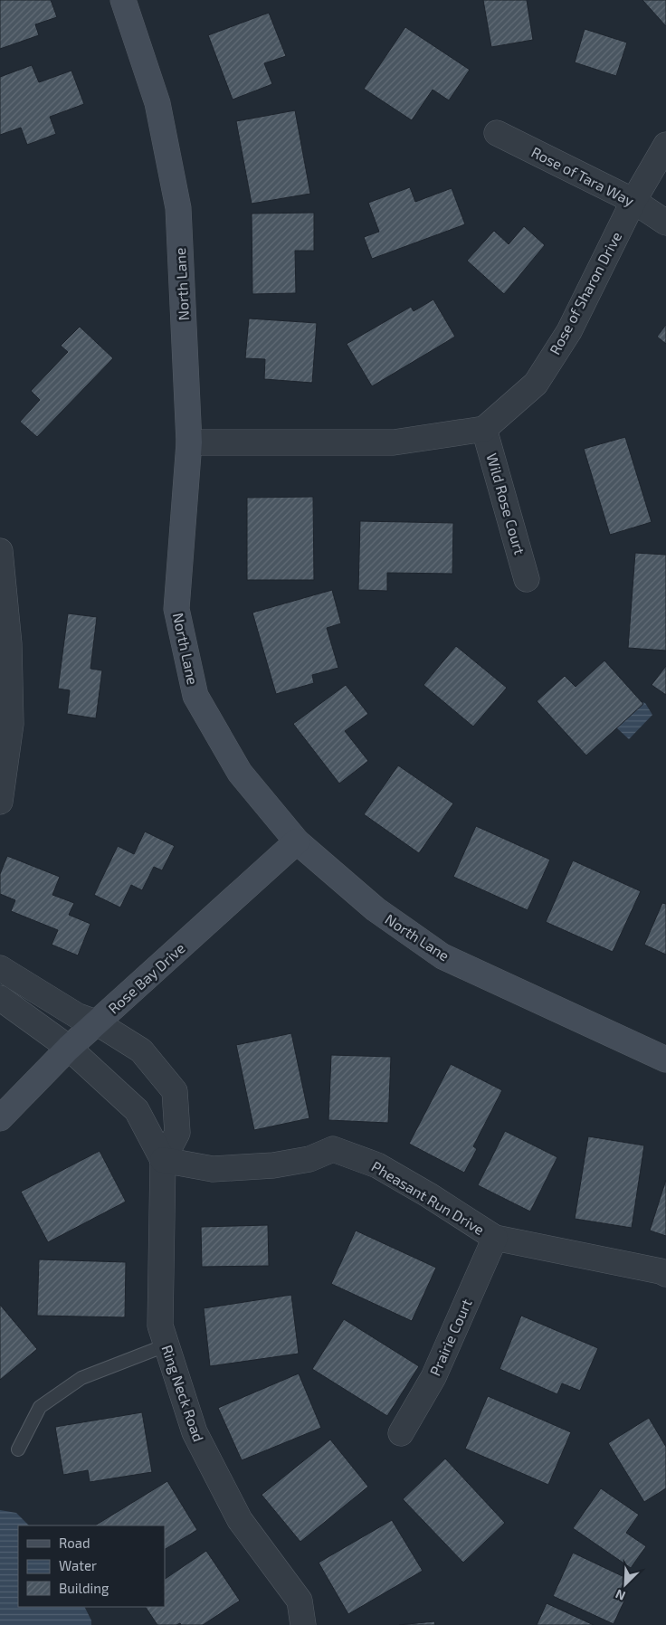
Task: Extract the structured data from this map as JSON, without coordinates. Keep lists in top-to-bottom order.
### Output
{
  "streets": {
    "street": [
      "Rose of Tara Way",
      "North Lane",
      "Rose of Sharon Drive",
      "Wild Rose Court",
      "Rose Bay Drive",
      "Pheasant Run Drive",
      "Prairie Court",
      "Ring Neck Road"
    ]
  },
  "crossings": [
    ["Rose of Tara Way", "Rose of Sharon Drive"],
    ["North Lane", "Rose Bay Drive"],
    ["Rose of Sharon Drive", "Wild Rose Court"],
    ["Rose Bay Drive", "Ring Neck Road"],
    ["Pheasant Run Drive", "Prairie Court"],
    ["Pheasant Run Drive", "Ring Neck Road"]
  ],
  "legend": ["Road", "Water", "Building"],
  "north": "bottom left"
}
